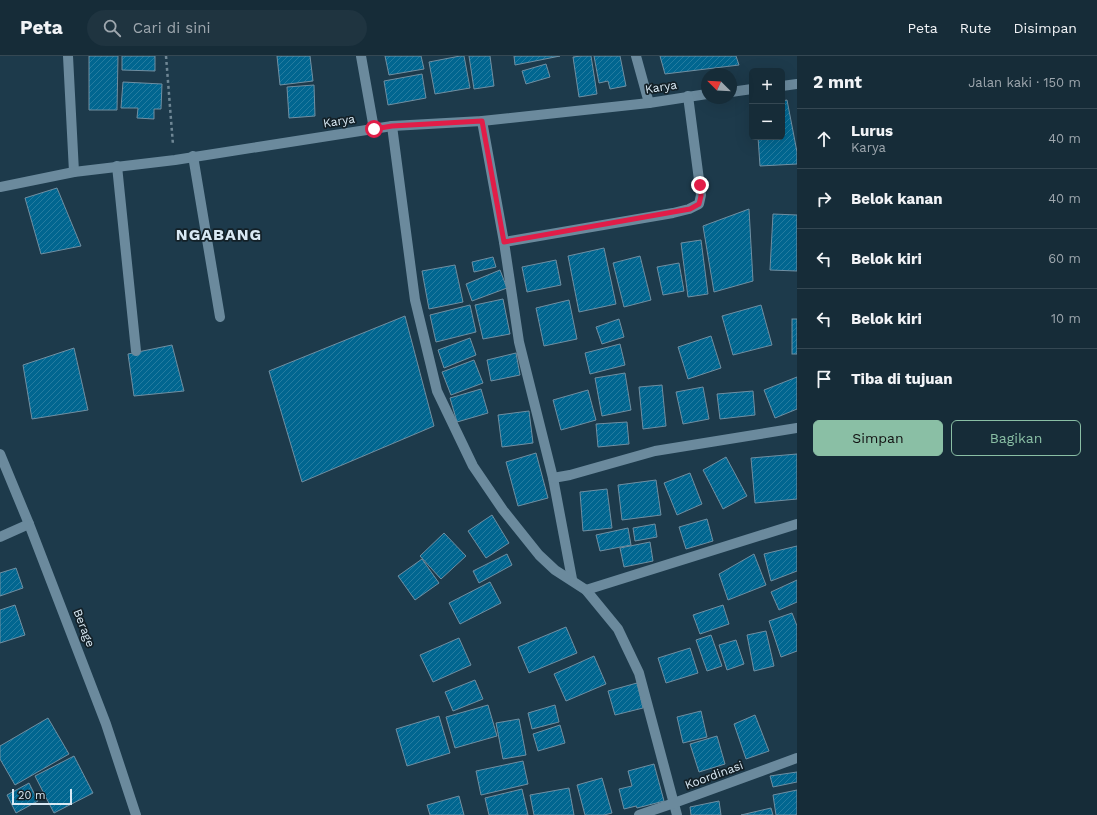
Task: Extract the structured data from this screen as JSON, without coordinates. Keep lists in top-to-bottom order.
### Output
{
  "streets": {
    "street": ["Karya", "Berage", "Koordinasi"]
  },
  "districts": ["NGABANG"],
  "scale_bar": "20 m",
  "north": "top left",
  "page": {
    "header": "Peta",
    "search": "Cari di sini",
    "nav": ["Peta", "Rute", "Disimpan"],
    "heading": ["2 mnt", "Jalan kaki · 150 m"],
    "map_buttons": ["+", "−"],
    "list": [
      ["Lurus", "Karya", "40 m"],
      ["Belok kanan", "40 m"],
      ["Belok kiri", "60 m"],
      ["Belok kiri", "10 m"],
      "Tiba di tujuan"
    ],
    "buttons": ["Simpan", "Bagikan"],
    "scale": "20 m"
  }
}
